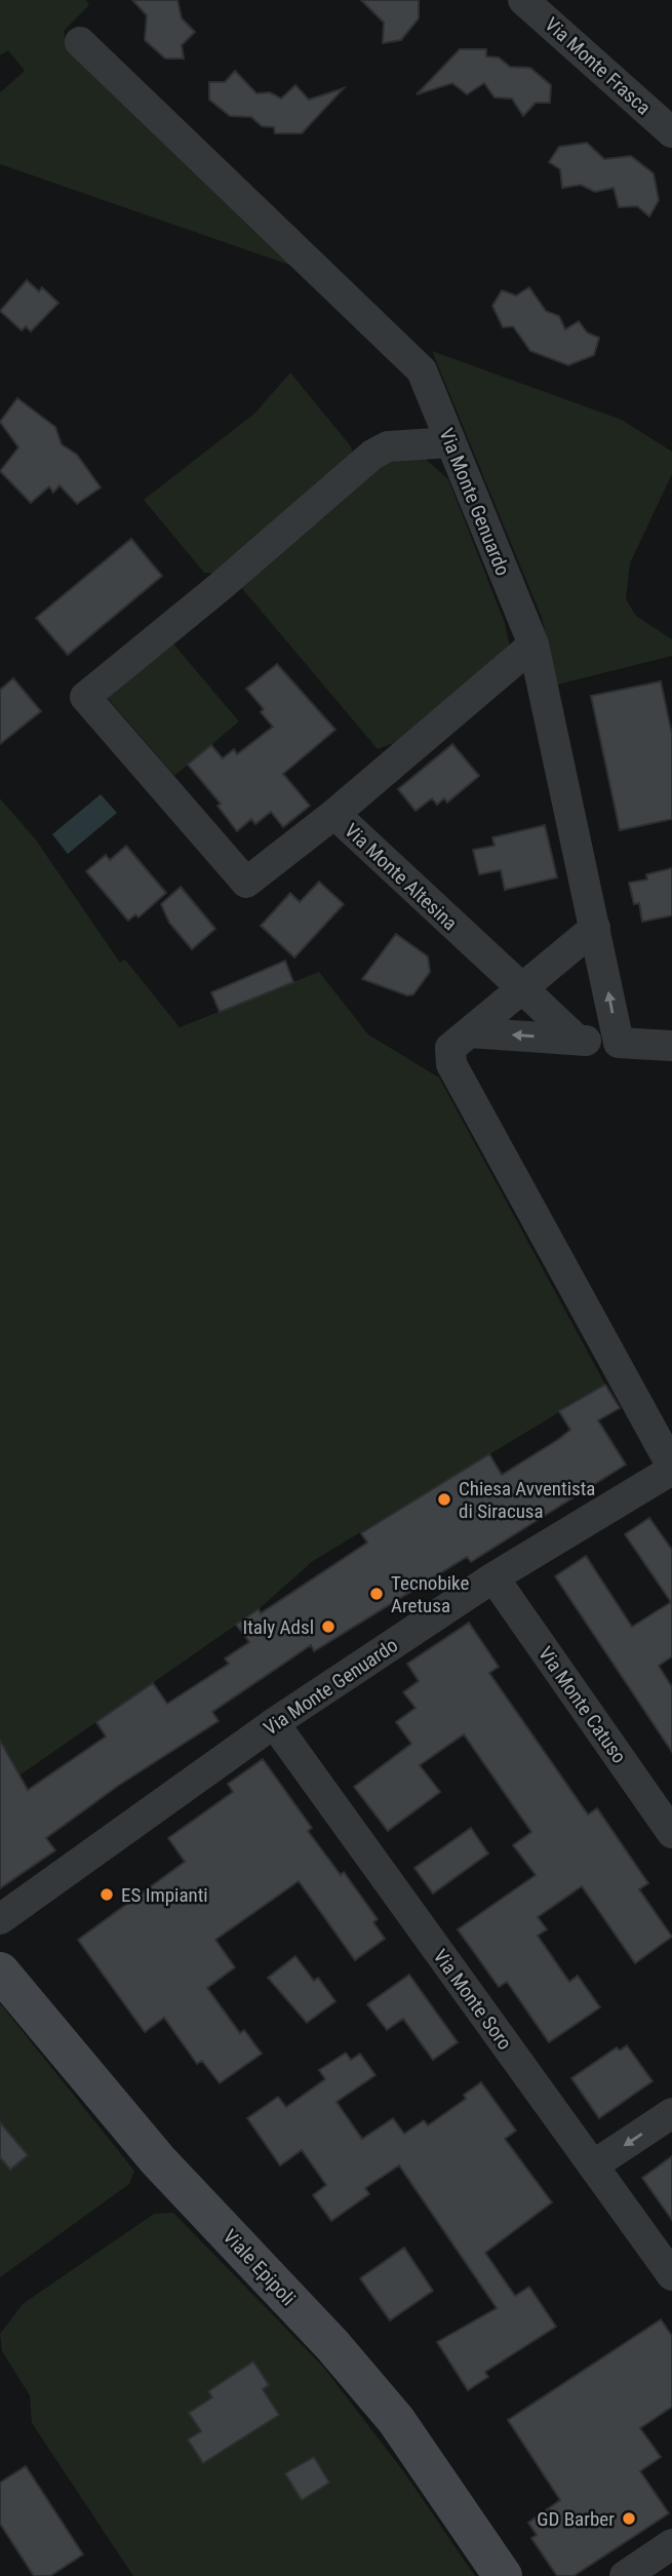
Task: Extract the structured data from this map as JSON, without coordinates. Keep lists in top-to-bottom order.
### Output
{
  "streets": {
    "main road": ["Viale Epipoli"],
    "street": [
      "Via Monte Frasca",
      "Via Monte Genuardo",
      "Via Monte Altesina",
      "Via Monte Catuso",
      "Via Monte Soro"
    ]
  },
  "crossings": [
    ["Via Monte Genuardo", "Via Monte Altesina"],
    ["Via Monte Genuardo", "Via Monte Catuso"],
    ["Via Monte Genuardo", "Via Monte Soro"]
  ],
  "places": [
    "Chiesa Avventista di Siracusa",
    "Tecnobike Aretusa",
    "Italy Adsl",
    "ES Impianti",
    "GD Barber"
  ]
}
